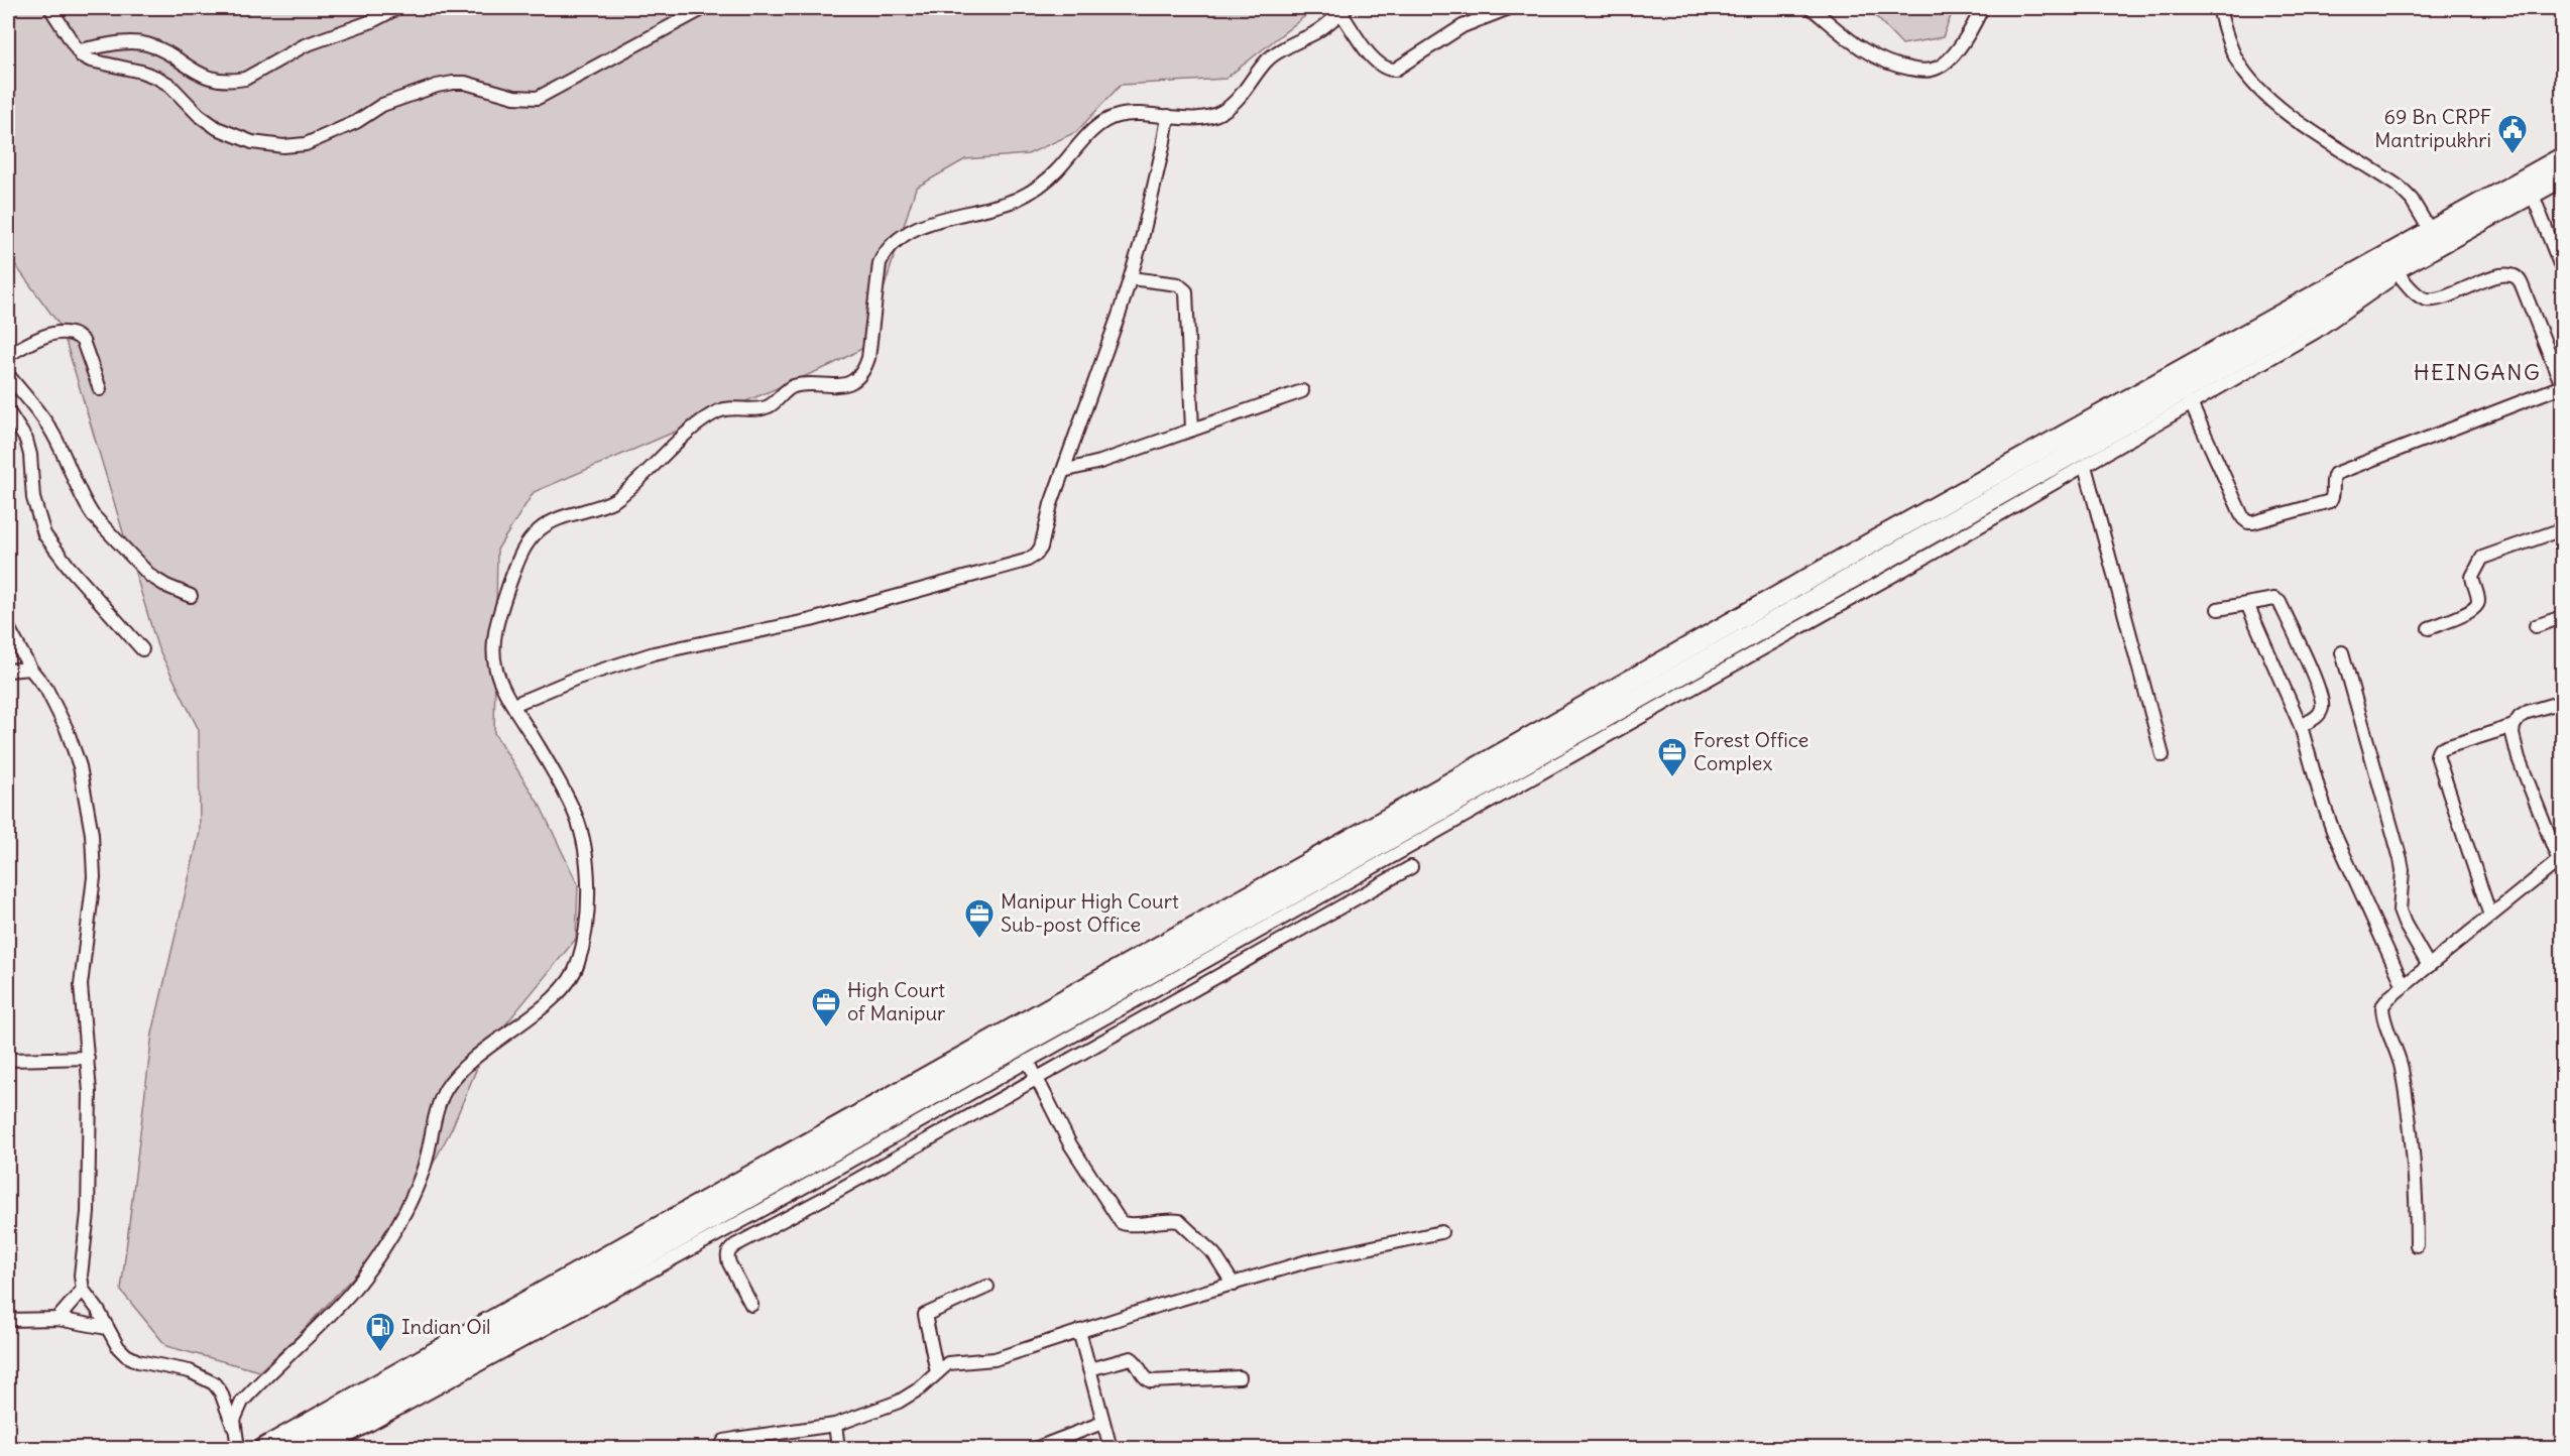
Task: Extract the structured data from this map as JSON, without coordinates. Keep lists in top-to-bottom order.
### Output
{
  "districts": ["HEINGANG"],
  "places": {
    "public building": ["69 Bn CRPF Mantripukhri"],
    "office": ["Forest Office Complex", "Manipur High Court Sub-post Office", "High Court of Manipur"],
    "fuel station": ["Indian Oil"]
  }
}
